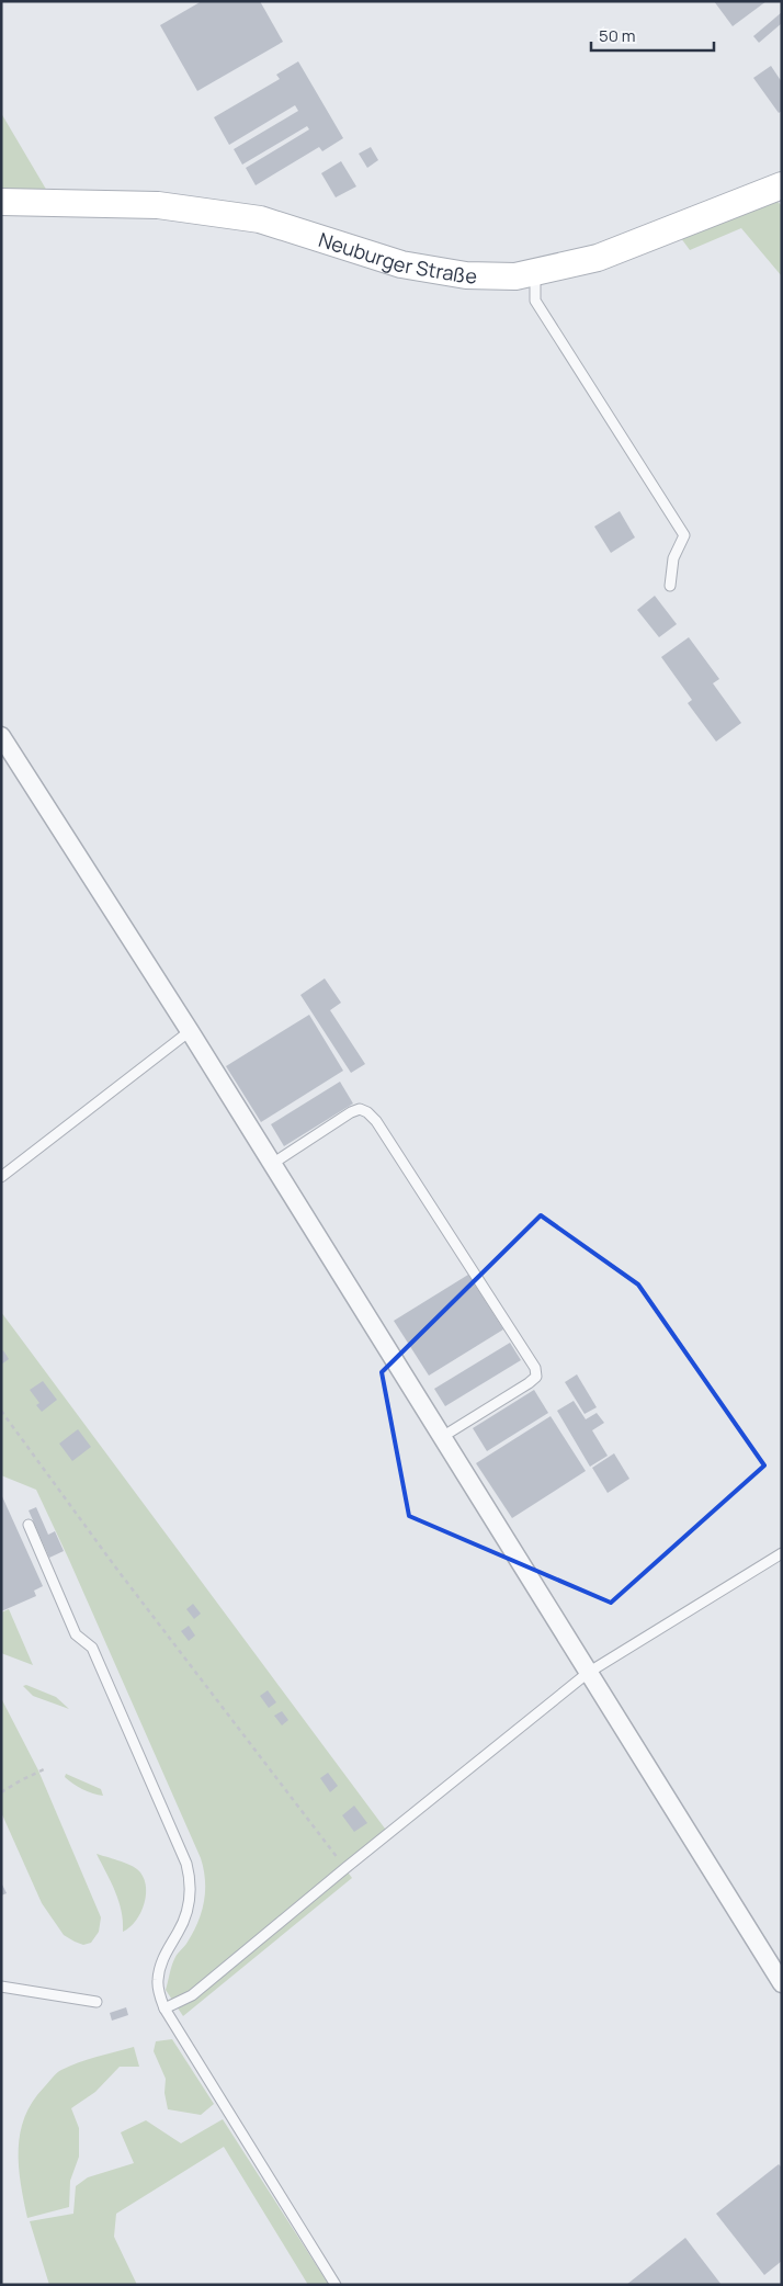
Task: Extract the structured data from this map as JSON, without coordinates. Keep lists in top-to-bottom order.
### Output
{
  "streets": {
    "street": ["Neuburger Straße"]
  },
  "scale_bar": "50 m"
}
